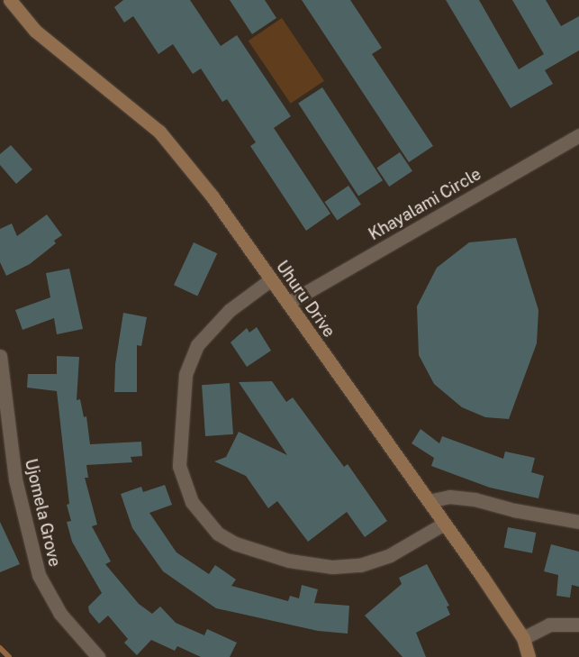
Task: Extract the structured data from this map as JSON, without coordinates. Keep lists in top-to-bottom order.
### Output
{
  "streets": {
    "street": ["Khayalami Circle", "Uhuru Drive", "Ujomela Grove"]
  },
  "crossings": [
    ["Khayalami Circle", "Uhuru Drive"]
  ]
}
